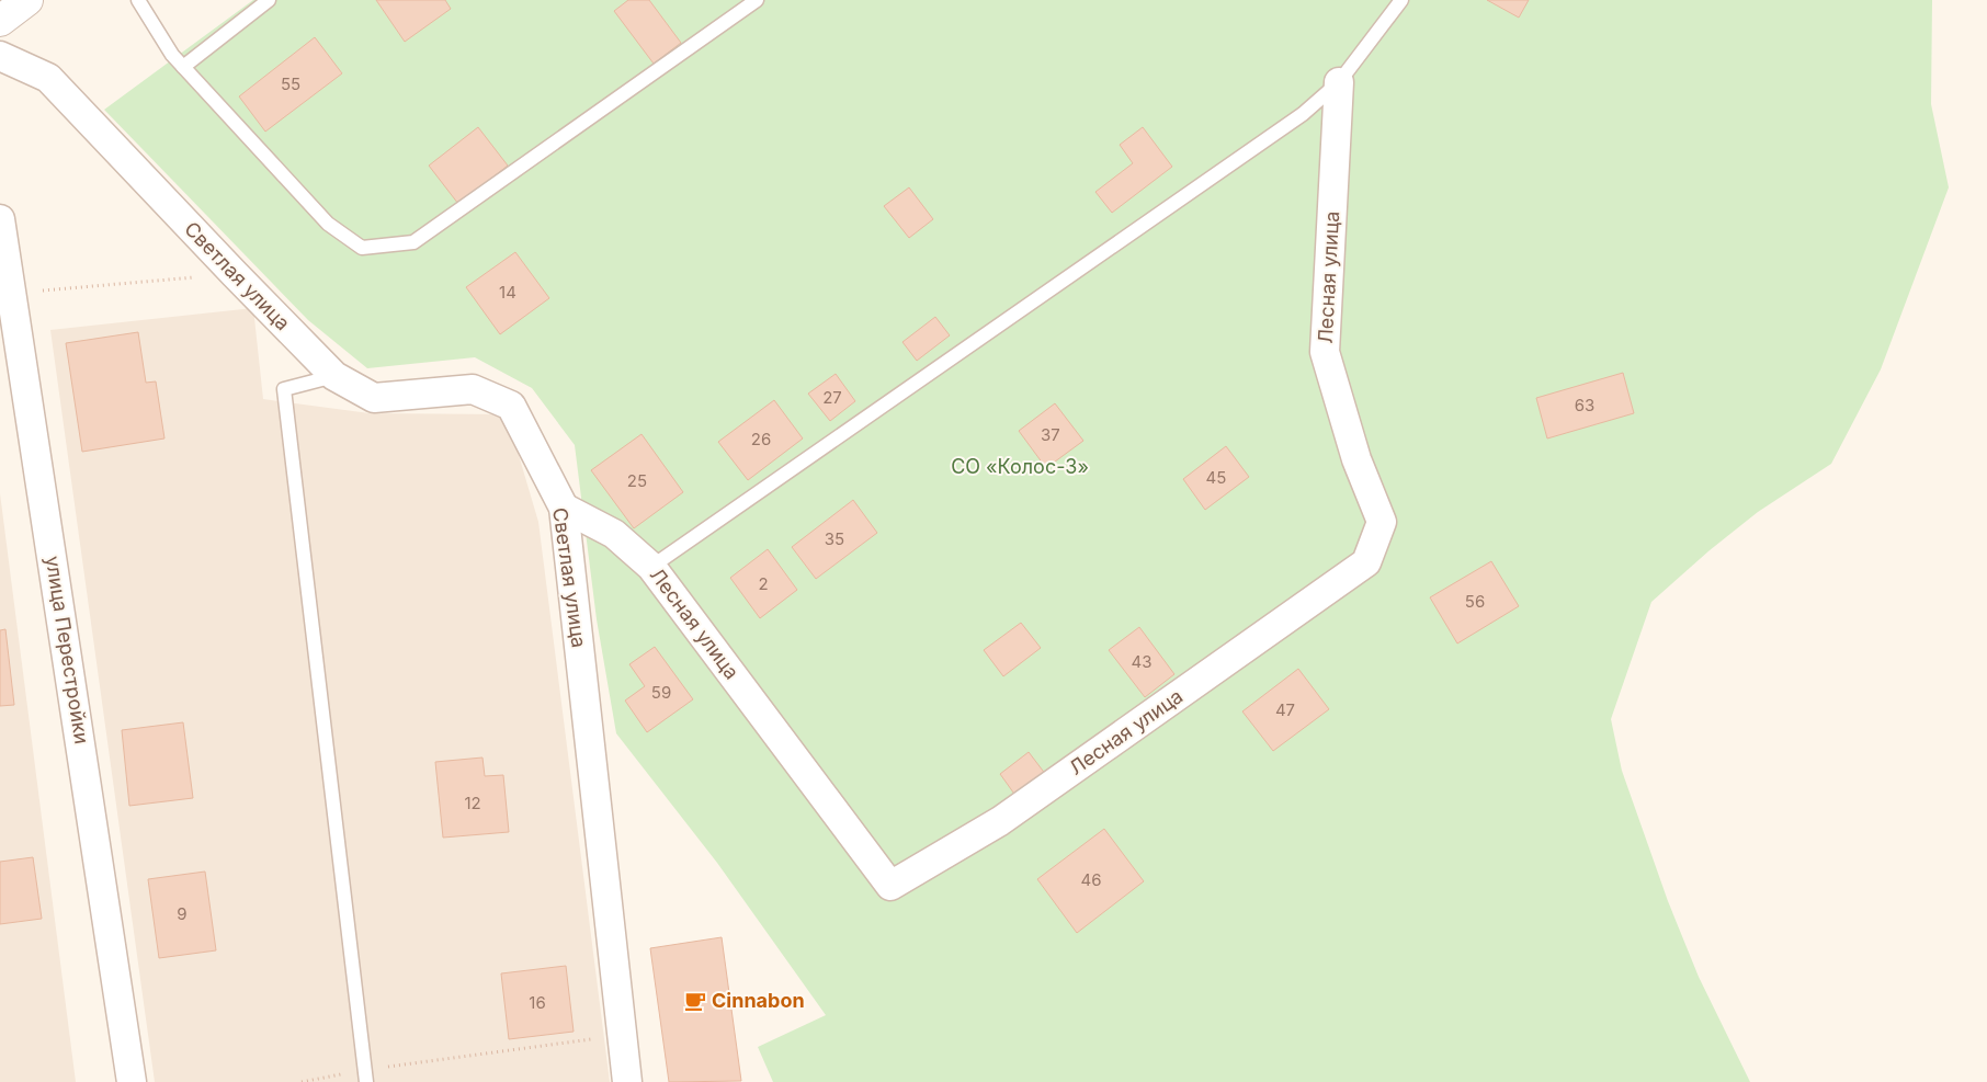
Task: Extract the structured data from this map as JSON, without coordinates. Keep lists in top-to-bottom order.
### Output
{
  "streets": {
    "street": ["Светлая улица", "Лесная улица", "улица Перестройки"]
  },
  "crossings": [
    ["Светлая улица", "Лесная улица"]
  ],
  "parks": ["СО «Колос-3»"],
  "places": {
    "cafe": ["Cinnabon"]
  },
  "house_numbers": [
    "55",
    "14",
    "27",
    "63",
    "37",
    "26",
    "45",
    "25",
    "35",
    "2",
    "56",
    "43",
    "59",
    "47",
    "12",
    "46",
    "9",
    "16"
  ]
}
